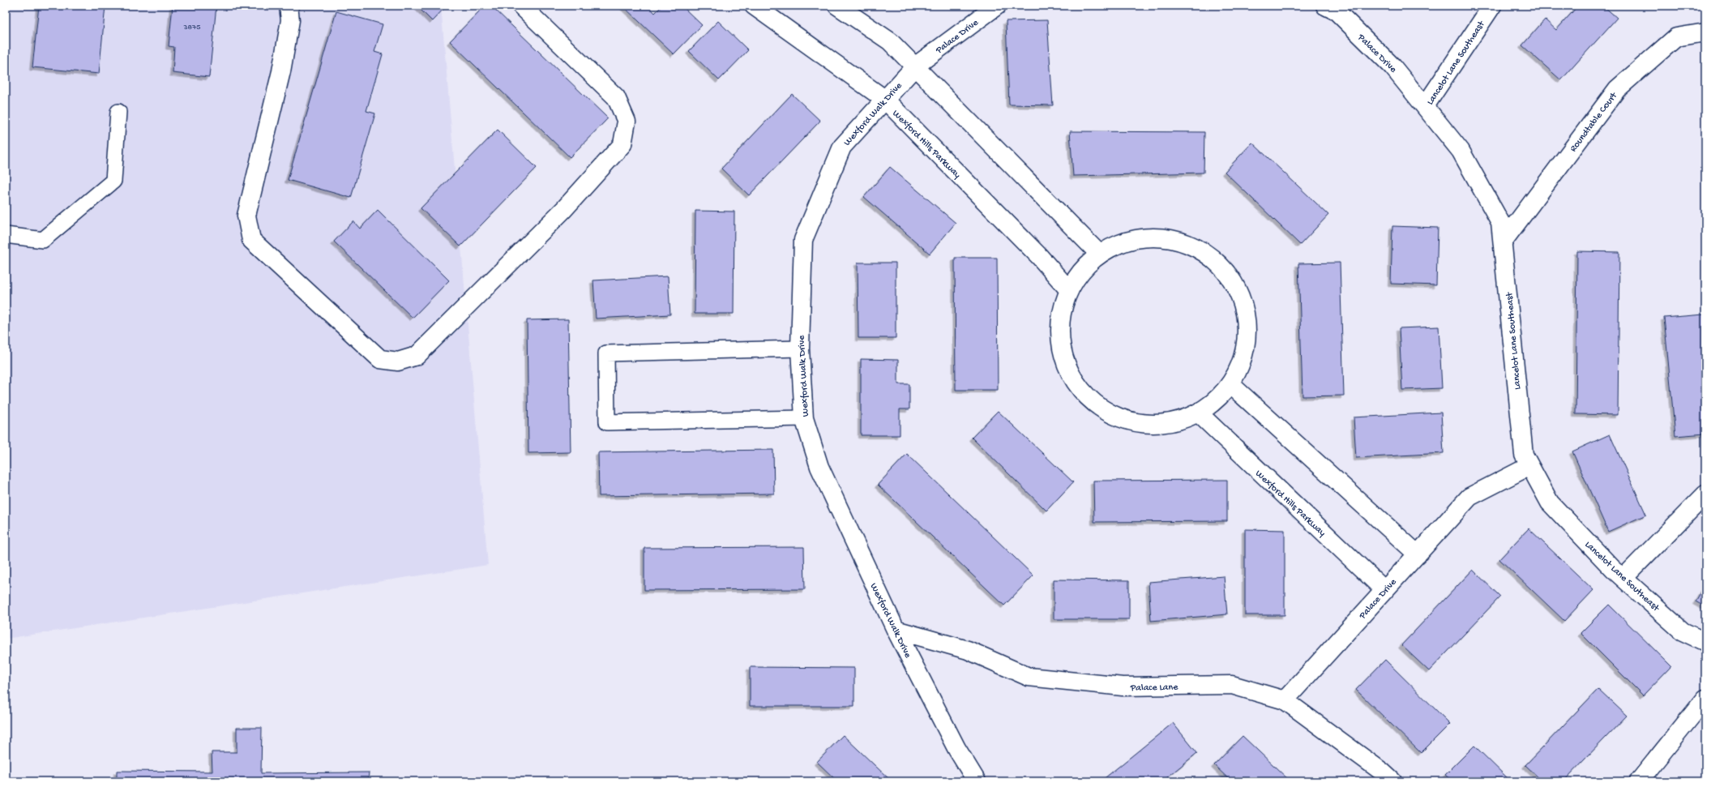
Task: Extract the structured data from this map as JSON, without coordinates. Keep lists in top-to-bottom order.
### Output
{
  "streets": {
    "street": [
      "Palace Drive",
      "Lancelot Lane Southeast",
      "Wexford Walk Drive",
      "Roundtable Court",
      "Wexford Hills Parkway",
      "Palace Lane"
    ]
  },
  "crossings": [
    ["Palace Drive", "Lancelot Lane Southeast"],
    ["Palace Drive", "Wexford Walk Drive"],
    ["Palace Drive", "Wexford Hills Parkway"],
    ["Palace Drive", "Palace Lane"],
    ["Lancelot Lane Southeast", "Roundtable Court"],
    ["Wexford Walk Drive", "Wexford Hills Parkway"],
    ["Wexford Walk Drive", "Palace Lane"]
  ],
  "house_numbers": ["3875"]
}
